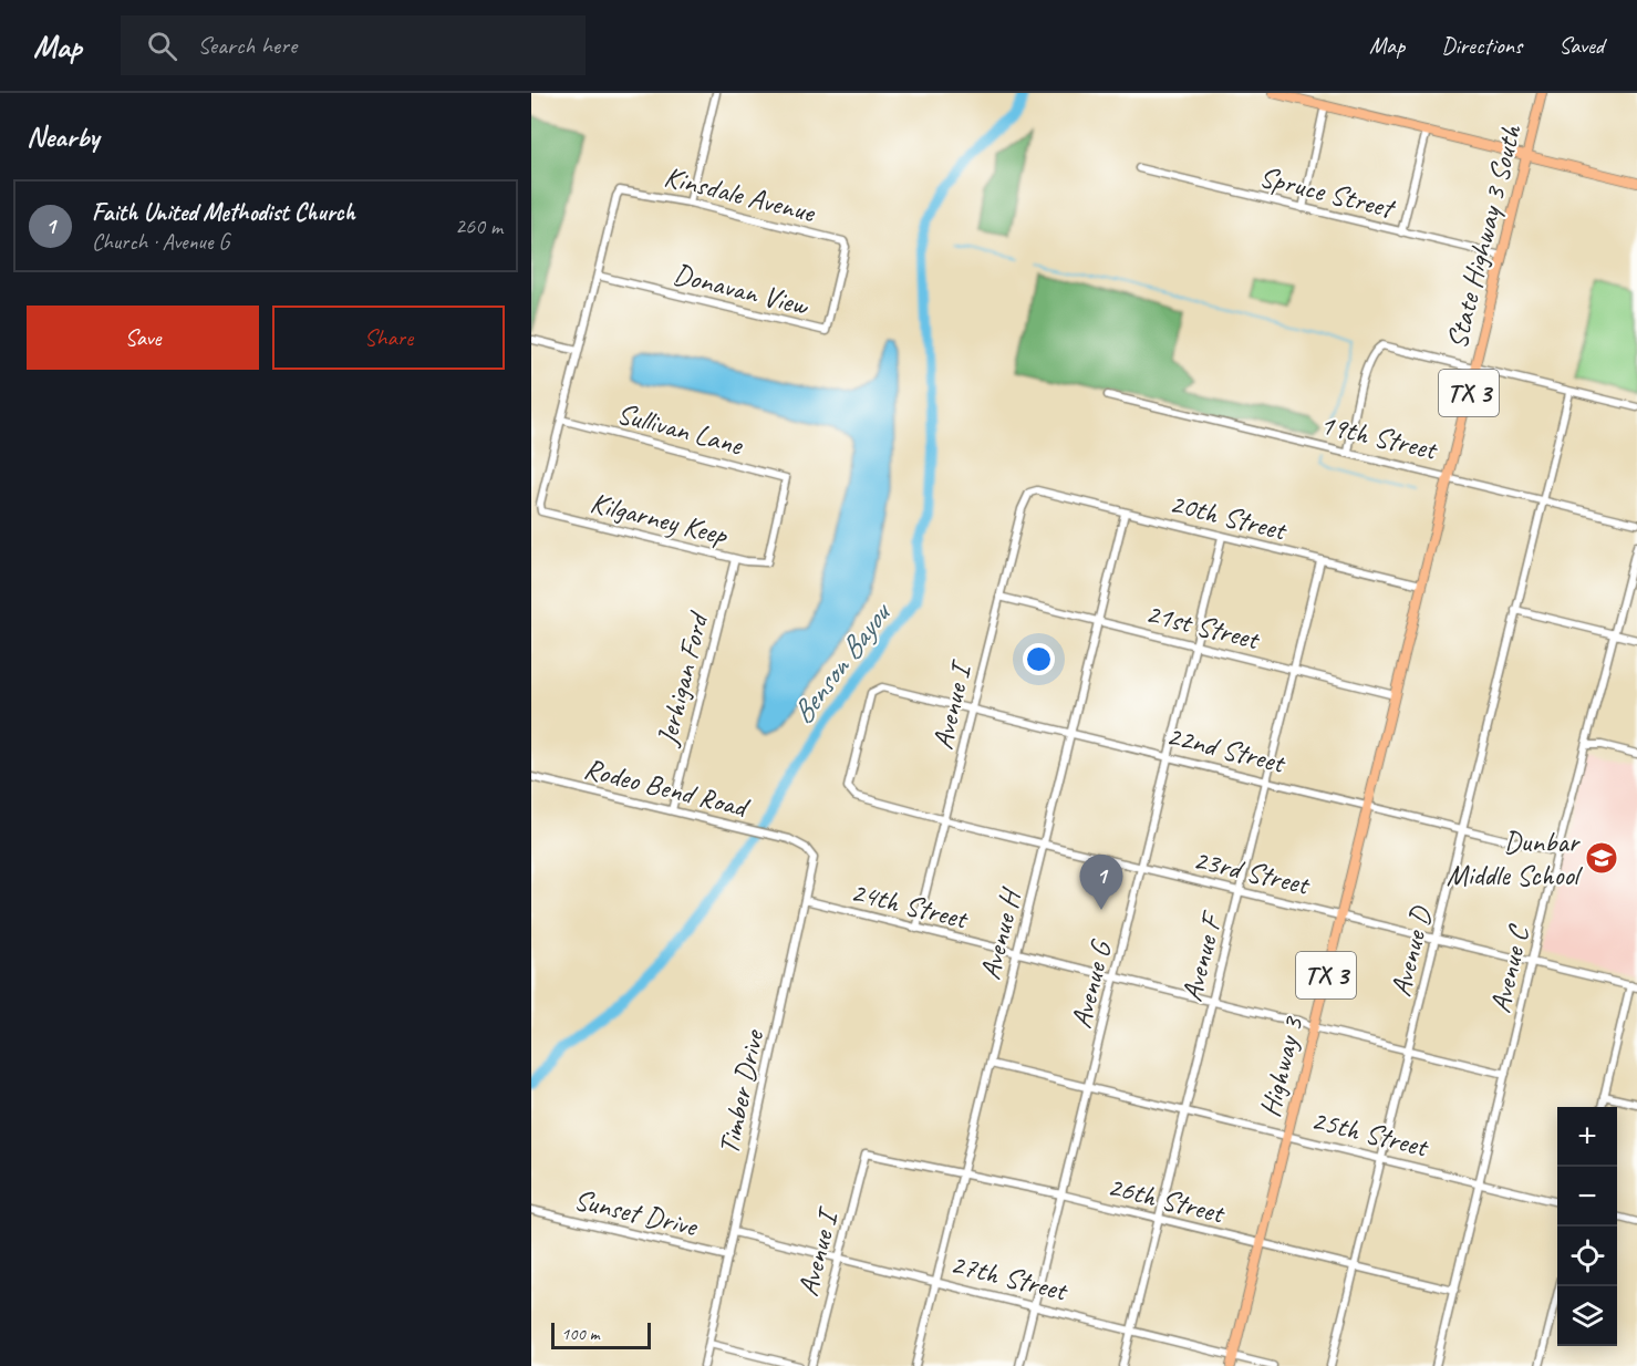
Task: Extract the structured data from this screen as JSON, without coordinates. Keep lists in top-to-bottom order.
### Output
{
  "streets": {
    "main road": ["State Highway 3 South", "TX 3", "Highway 3"],
    "street": [
      "Spruce Street",
      "Kinsdale Avenue",
      "Donavan View",
      "Sullivan Lane",
      "19th Street",
      "20th Street",
      "Kilgarney Keep",
      "21st Street",
      "Jerhigan Ford",
      "Avenue I",
      "22nd Street",
      "Rodeo Bend Road",
      "23rd Street",
      "24th Street",
      "Avenue H",
      "Avenue D",
      "Avenue F",
      "Avenue C",
      "Avenue G",
      "Timber Drive",
      "25th Street",
      "26th Street",
      "Sunset Drive",
      "27th Street"
    ]
  },
  "crossings": [
    ["Spruce Street", "State Highway 3 South"],
    ["Kinsdale Avenue", "Donavan View"],
    ["State Highway 3 South", "19th Street"],
    ["State Highway 3 South", "20th Street"],
    ["State Highway 3 South", "Highway 3"],
    ["Sullivan Lane", "Kilgarney Keep"],
    ["19th Street", "Avenue D"],
    ["20th Street", "Avenue I"],
    ["20th Street", "Avenue H"],
    ["20th Street", "Avenue F"],
    ["20th Street", "Avenue G"],
    ["20th Street", "Highway 3"],
    ["Kilgarney Keep", "Jerhigan Ford"],
    ["21st Street", "Avenue I"],
    ["21st Street", "Avenue H"],
    ["21st Street", "Avenue F"],
    ["21st Street", "Avenue G"],
    ["21st Street", "Highway 3"],
    ["Jerhigan Ford", "Rodeo Bend Road"],
    ["Avenue I", "22nd Street"],
    ["Avenue I", "23rd Street"],
    ["Avenue I", "24th Street"],
    ["Avenue I", "26th Street"],
    ["Avenue I", "27th Street"],
    ["22nd Street", "23rd Street"],
    ["22nd Street", "Avenue H"],
    ["22nd Street", "Avenue D"],
    ["22nd Street", "Avenue F"],
    ["22nd Street", "Avenue C"],
    ["22nd Street", "Avenue G"],
    ["22nd Street", "Highway 3"],
    ["Rodeo Bend Road", "Timber Drive"],
    ["23rd Street", "Avenue H"],
    ["23rd Street", "Avenue D"],
    ["23rd Street", "Avenue F"],
    ["23rd Street", "Avenue C"],
    ["23rd Street", "Avenue G"],
    ["23rd Street", "Highway 3"],
    ["24th Street", "Avenue H"],
    ["24th Street", "Avenue D"],
    ["24th Street", "Avenue F"],
    ["24th Street", "Avenue C"],
    ["24th Street", "Avenue G"],
    ["24th Street", "Highway 3"],
    ["24th Street", "Timber Drive"],
    ["Avenue H", "25th Street"],
    ["Avenue H", "26th Street"],
    ["Avenue H", "27th Street"],
    ["Avenue D", "25th Street"],
    ["Avenue D", "26th Street"],
    ["Avenue F", "25th Street"],
    ["Avenue F", "26th Street"],
    ["Avenue F", "27th Street"],
    ["Avenue C", "25th Street"],
    ["Avenue C", "26th Street"],
    ["Avenue G", "25th Street"],
    ["Avenue G", "26th Street"],
    ["Avenue G", "27th Street"],
    ["Highway 3", "25th Street"],
    ["Highway 3", "26th Street"],
    ["Highway 3", "27th Street"],
    ["Timber Drive", "Sunset Drive"],
    ["Timber Drive", "27th Street"]
  ],
  "water": ["Benson Bayou"],
  "places": {
    "school or university": ["Dunbar Middle School"]
  },
  "scale_bar": "100 m",
  "page": {
    "header": "Map",
    "search": "Search here",
    "nav": ["Map", "Directions", "Saved"],
    "heading": "Nearby",
    "list": [
      {
        "mark": "1",
        "name": "Faith United Methodist Church",
        "note": "Church · Avenue G",
        "value": "260 m"
      }
    ],
    "buttons": ["Save", "Share"],
    "pins": "1",
    "map_buttons": ["+", "−"],
    "scale": "100 m"
  }
}
